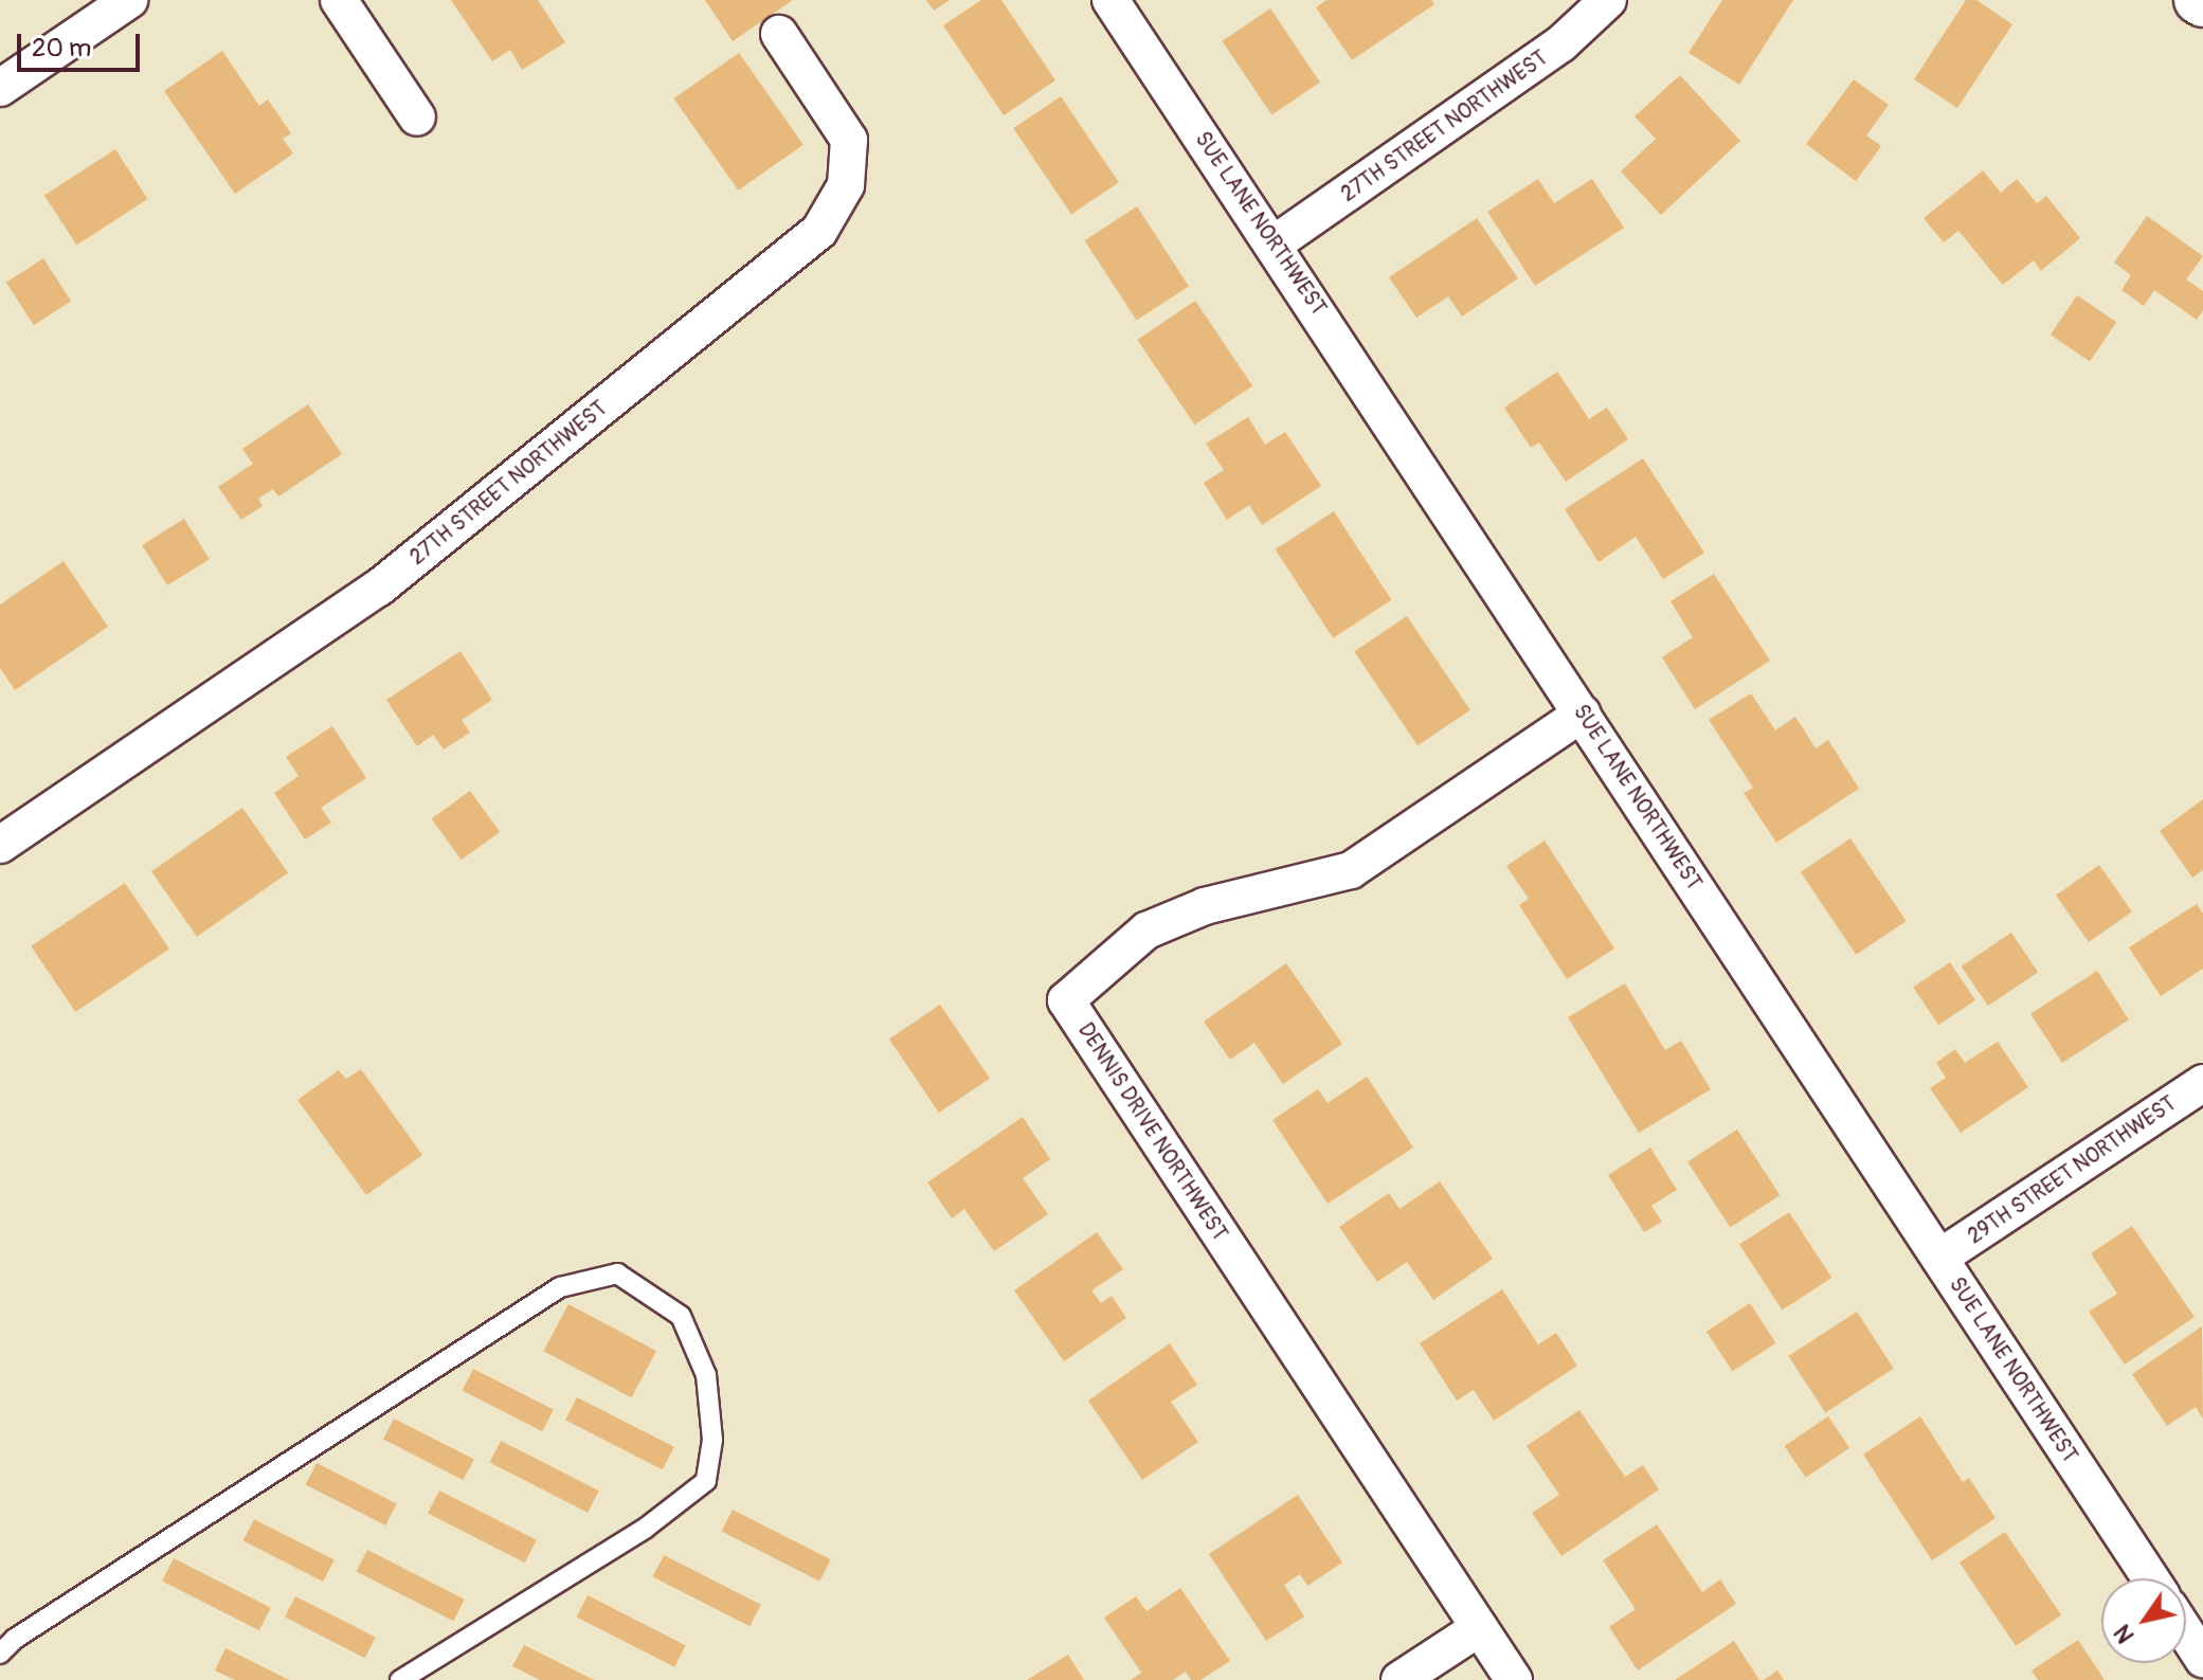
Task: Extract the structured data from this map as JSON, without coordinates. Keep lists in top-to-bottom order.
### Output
{
  "streets": {
    "street": [
      "27TH STREET NORTHWEST",
      "SUE LANE NORTHWEST",
      "DENNIS DRIVE NORTHWEST",
      "29TH STREET NORTHWEST"
    ]
  },
  "crossings": [
    ["27TH STREET NORTHWEST", "SUE LANE NORTHWEST"],
    ["SUE LANE NORTHWEST", "DENNIS DRIVE NORTHWEST"],
    ["SUE LANE NORTHWEST", "29TH STREET NORTHWEST"]
  ],
  "scale_bar": "20 m",
  "north": "bottom left"
}
